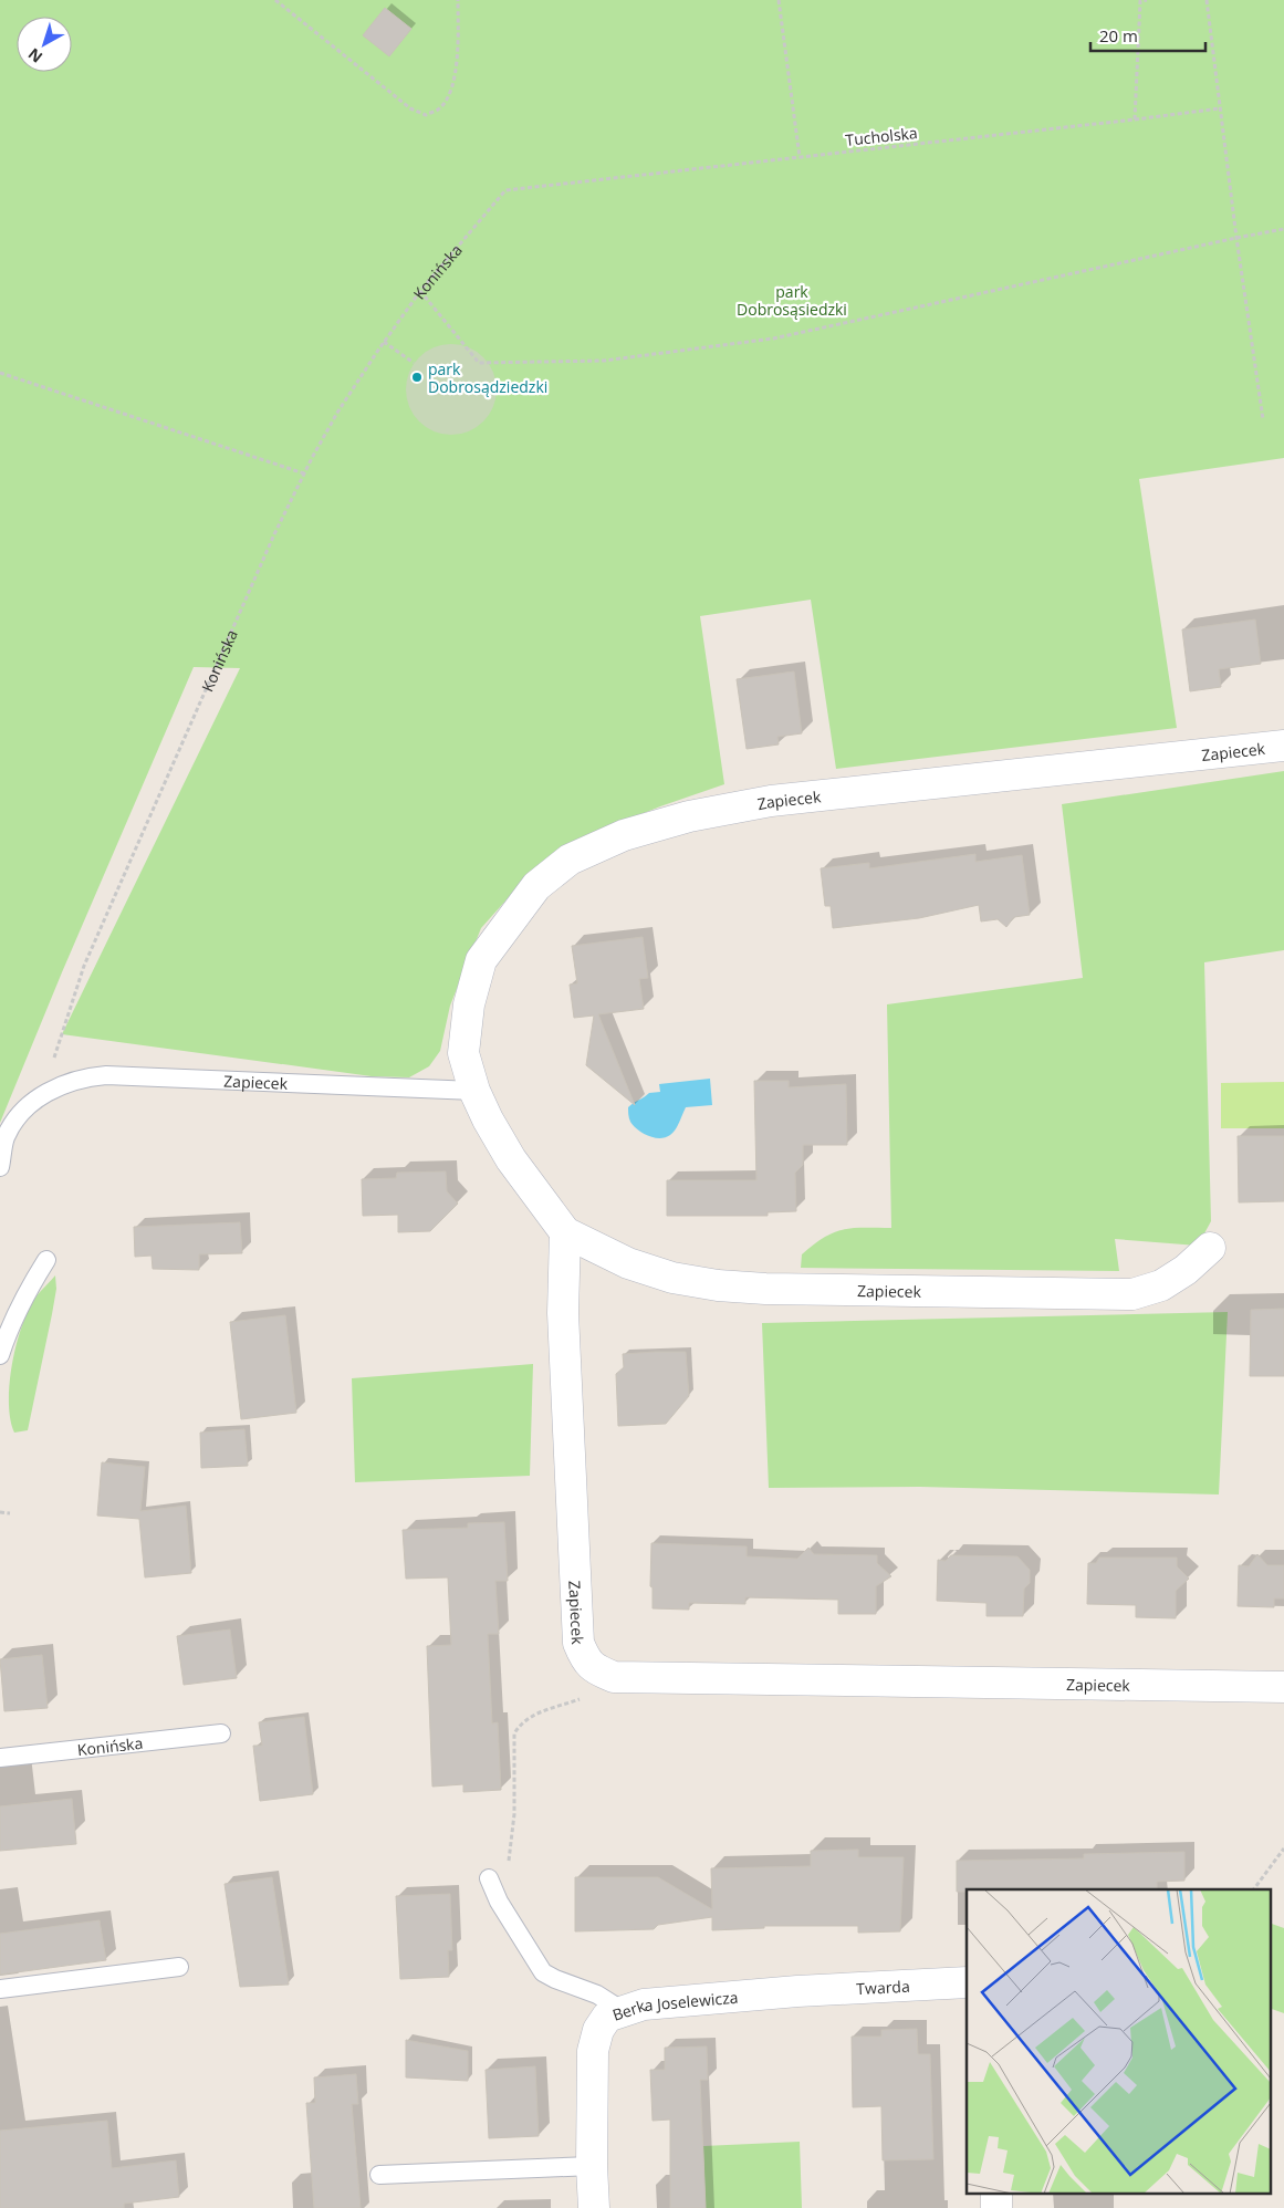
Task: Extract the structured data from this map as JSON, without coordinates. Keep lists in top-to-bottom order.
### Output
{
  "streets": {
    "street": ["Zapiecek", "Twarda", "Berka Joselewicza"],
    "lane": ["Konińska"],
    "path": ["Tucholska"]
  },
  "crossings": [
    ["Tucholska", "Konińska"],
    ["Konińska", "Zapiecek"],
    ["Twarda", "Berka Joselewicza"]
  ],
  "parks": ["park Dobrosąsiedzki"],
  "places": ["park Dobrosądziedzki"],
  "scale_bar": "20 m",
  "north": "bottom left"
}
